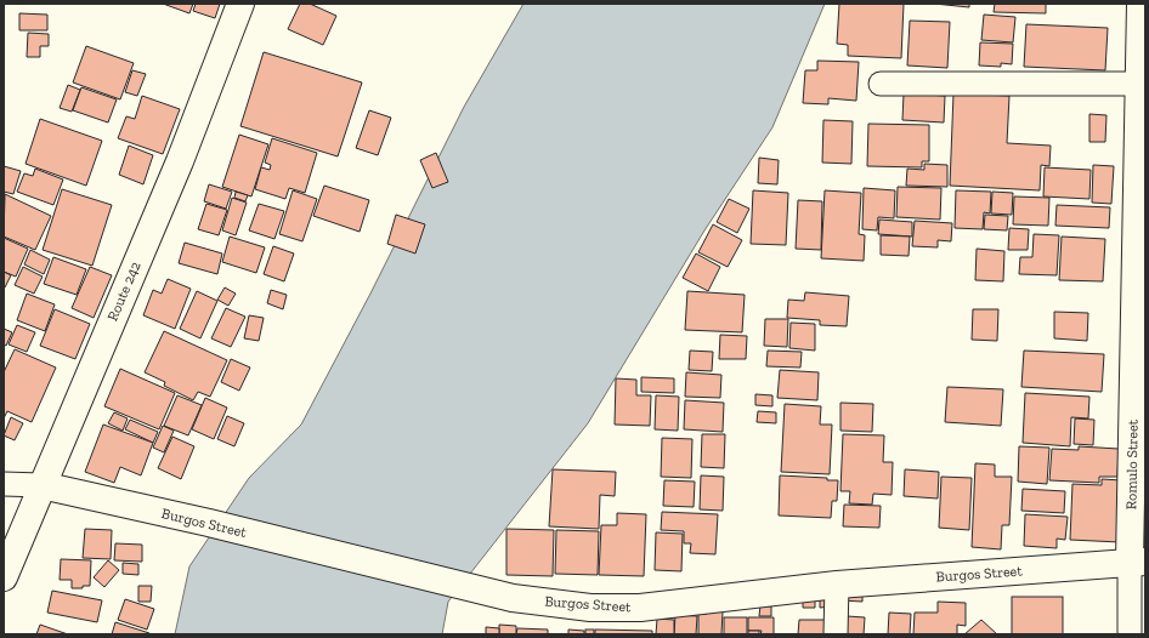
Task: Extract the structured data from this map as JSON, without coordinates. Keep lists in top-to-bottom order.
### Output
{
  "streets": {
    "street": ["Route 242", "Romulo Street", "Burgos Street"]
  },
  "crossings": [
    ["Route 242", "Burgos Street"],
    ["Romulo Street", "Burgos Street"]
  ]
}
